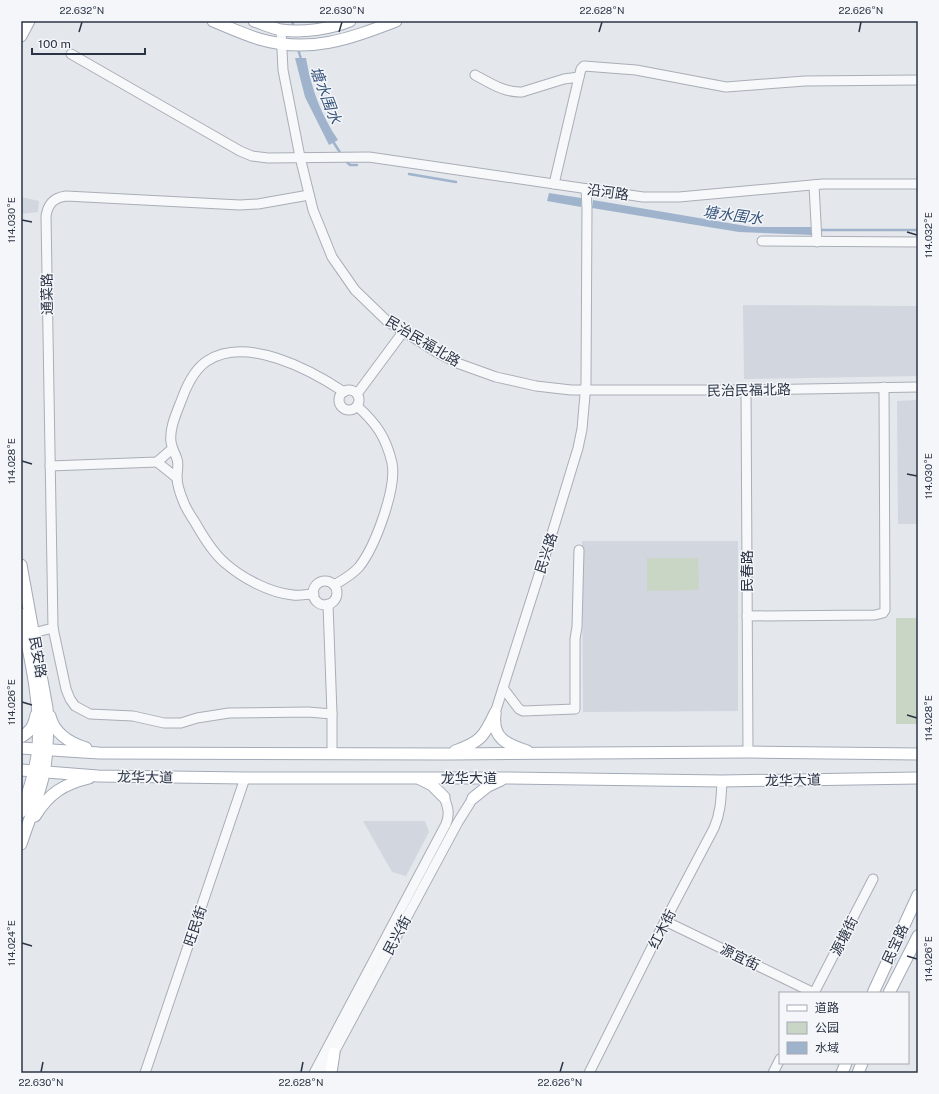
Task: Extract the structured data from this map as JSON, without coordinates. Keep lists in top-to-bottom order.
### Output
{
  "streets": {
    "main road": ["民安路", "龙华大道", "民宝路"],
    "street": [
      "沿河路",
      "通菜路",
      "民治民福北路",
      "民兴路",
      "民春路",
      "旺民街",
      "红木街",
      "民兴街",
      "源塘街",
      "源宜街"
    ]
  },
  "crossings": [
    ["沿河路", "民治民福北路"],
    ["沿河路", "民兴路"],
    ["通菜路", "民治民福北路"],
    ["民治民福北路", "民兴路"],
    ["民治民福北路", "民春路"],
    ["民春路", "龙华大道"],
    ["民安路", "龙华大道"],
    ["龙华大道", "旺民街"],
    ["龙华大道", "红木街"],
    ["红木街", "源宜街"]
  ],
  "water": ["塘水围水"],
  "legend": ["道路", "公园", "水域"],
  "scale_bar": "100 m",
  "coordinates": [
    "22.632°N",
    "22.630°N",
    "22.628°N",
    "22.626°N",
    "114.030°E",
    "114.032°E",
    "114.028°E",
    "114.026°E",
    "114.024°E"
  ]
}
